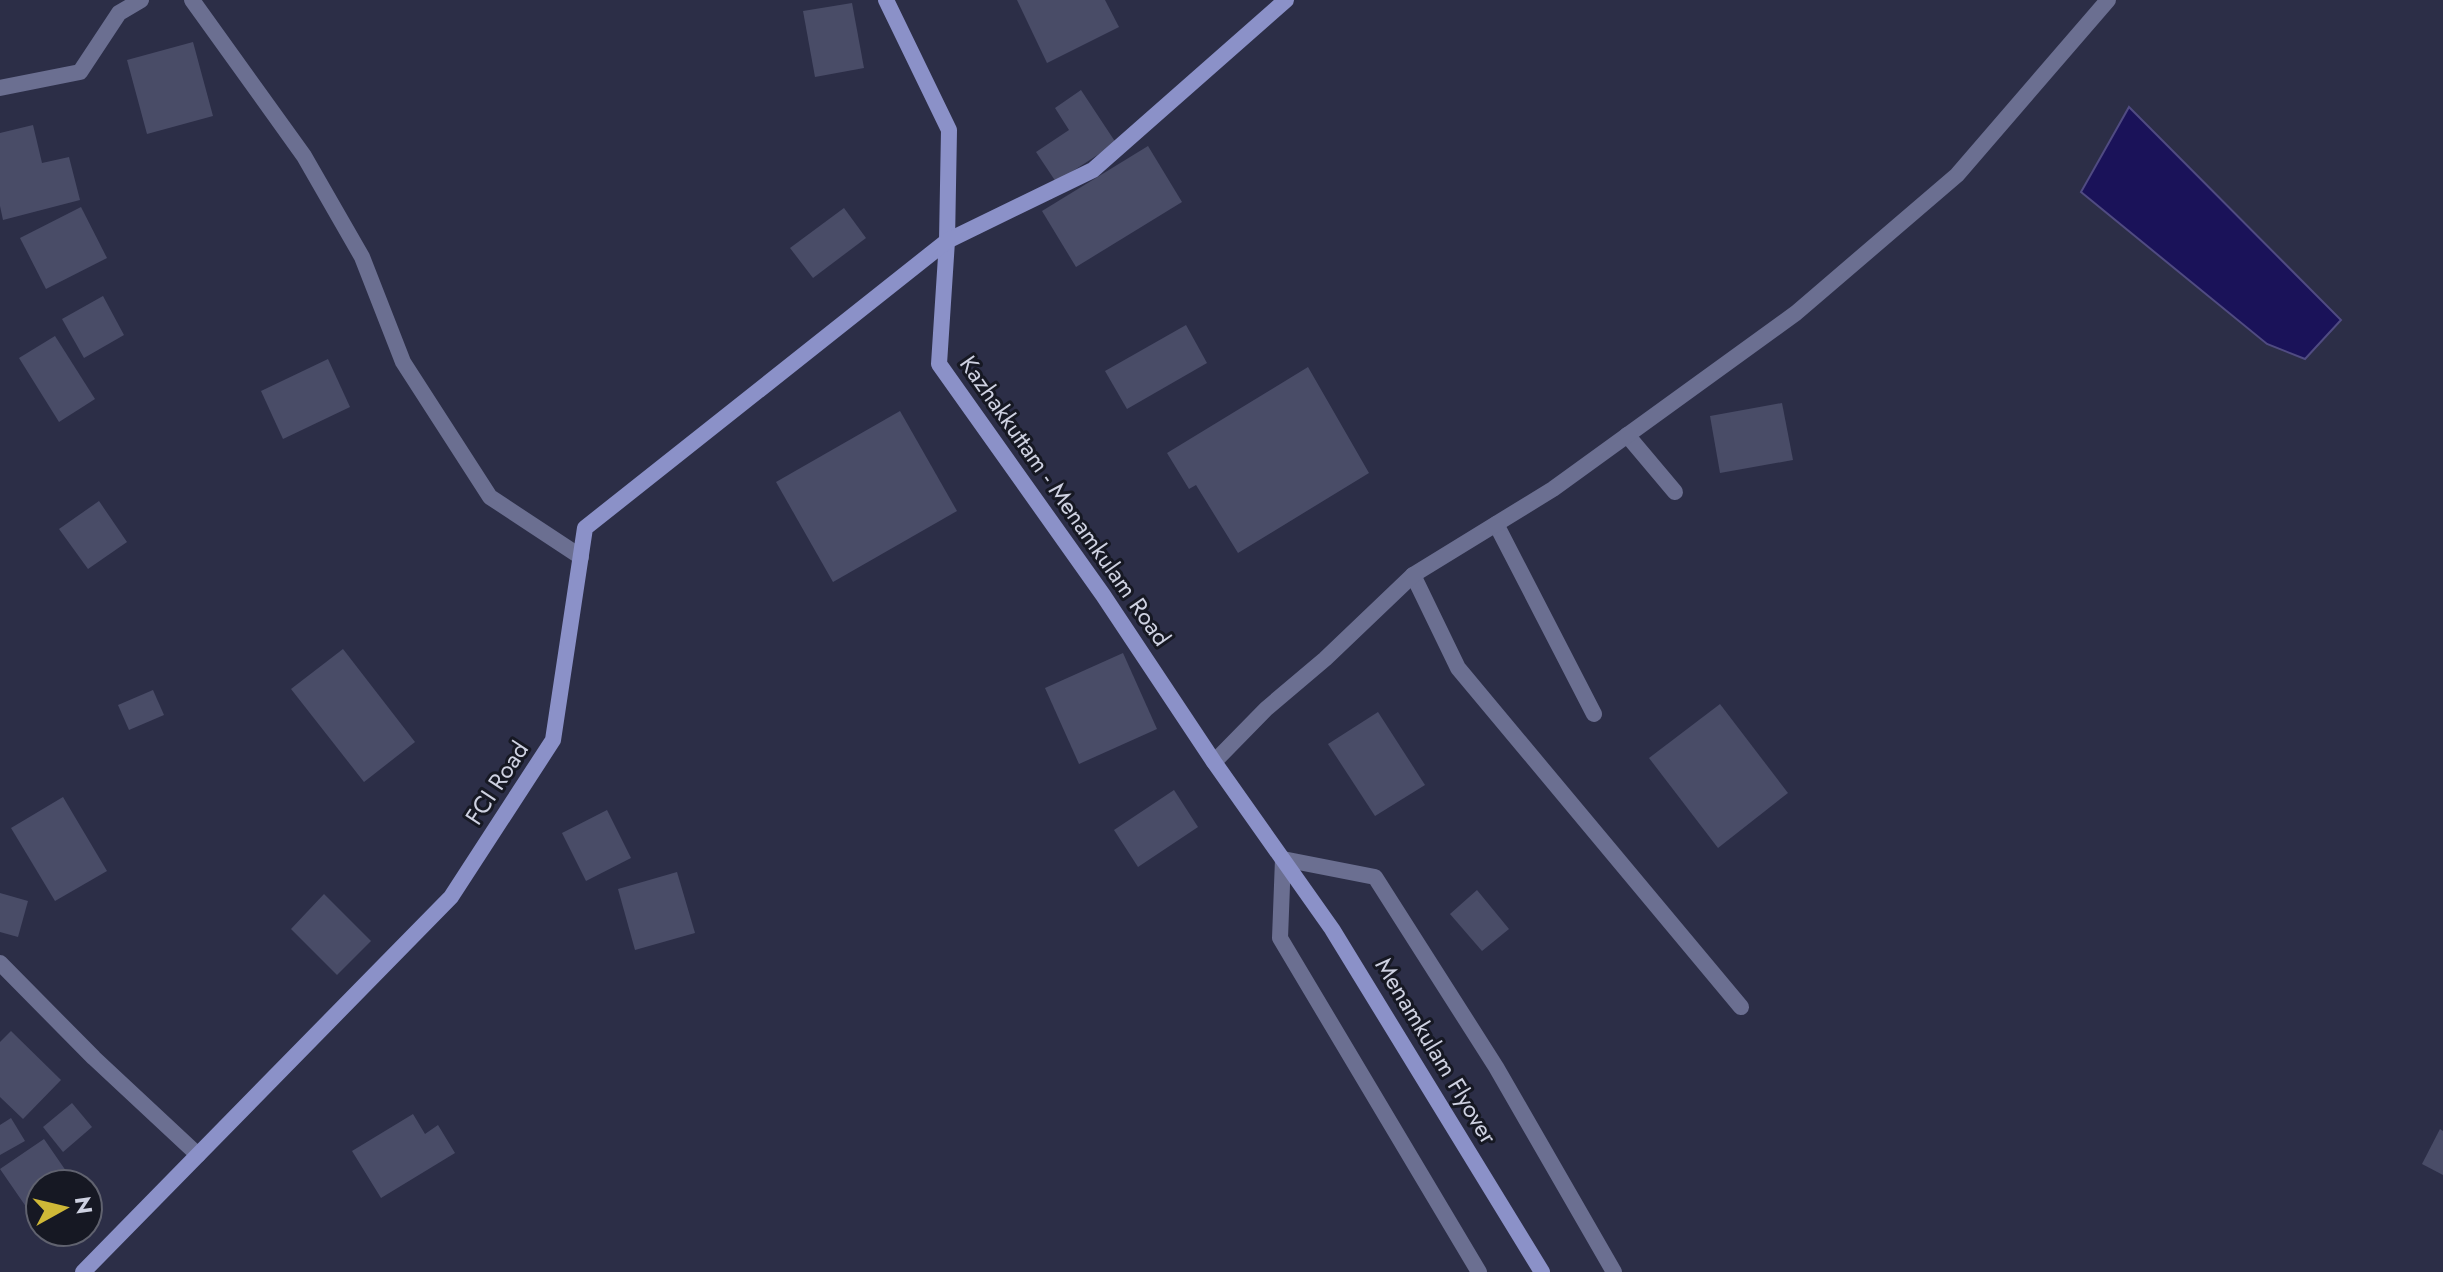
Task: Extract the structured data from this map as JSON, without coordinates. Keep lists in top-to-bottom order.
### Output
{
  "streets": {
    "street": ["Kazhakkuttam - Menamkulam Road", "FCI Road", "Menamkulam Flyover"]
  },
  "crossings": [
    ["Kazhakkuttam - Menamkulam Road", "FCI Road"],
    ["Kazhakkuttam - Menamkulam Road", "Menamkulam Flyover"]
  ],
  "north": "right"
}
